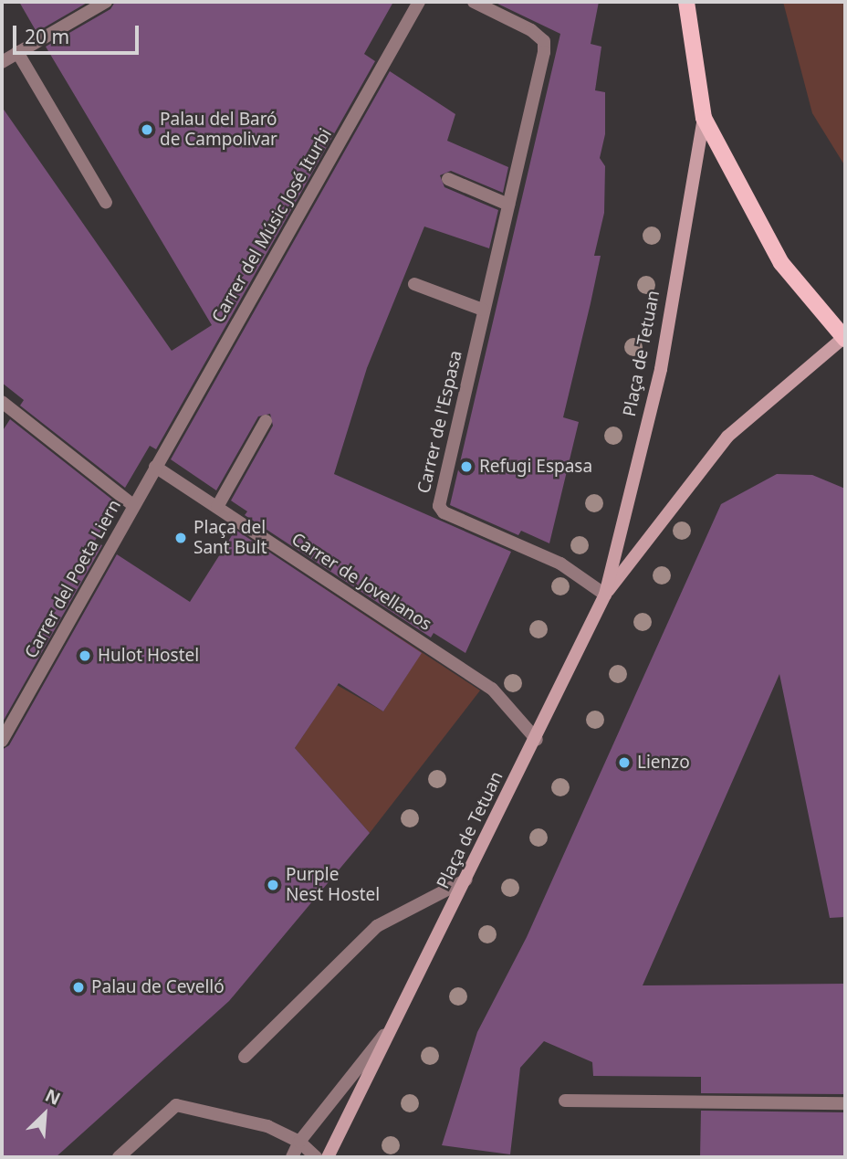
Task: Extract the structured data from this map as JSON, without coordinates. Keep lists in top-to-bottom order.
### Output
{
  "streets": {
    "main road": ["Plaça de Tetuan"],
    "street": [
      "Carrer del Músic José Iturbi",
      "Carrer de l'Espasa",
      "Carrer del Poeta Liern",
      "Carrer de Jovellanos"
    ]
  },
  "crossings": [
    ["Carrer del Músic José Iturbi", "Carrer del Poeta Liern"],
    ["Carrer del Músic José Iturbi", "Carrer de Jovellanos"],
    ["Plaça de Tetuan", "Carrer de l'Espasa"],
    ["Plaça de Tetuan", "Carrer de Jovellanos"],
    ["Carrer del Poeta Liern", "Carrer de Jovellanos"]
  ],
  "places": [
    "Palau del Baró de Campolivar",
    "Refugi Espasa",
    "Plaça del Sant Bult",
    "Hulot Hostel",
    "Lienzo",
    "Purple Nest Hostel",
    "Palau de Cevelló"
  ],
  "scale_bar": "20 m",
  "north": "top right"
}
